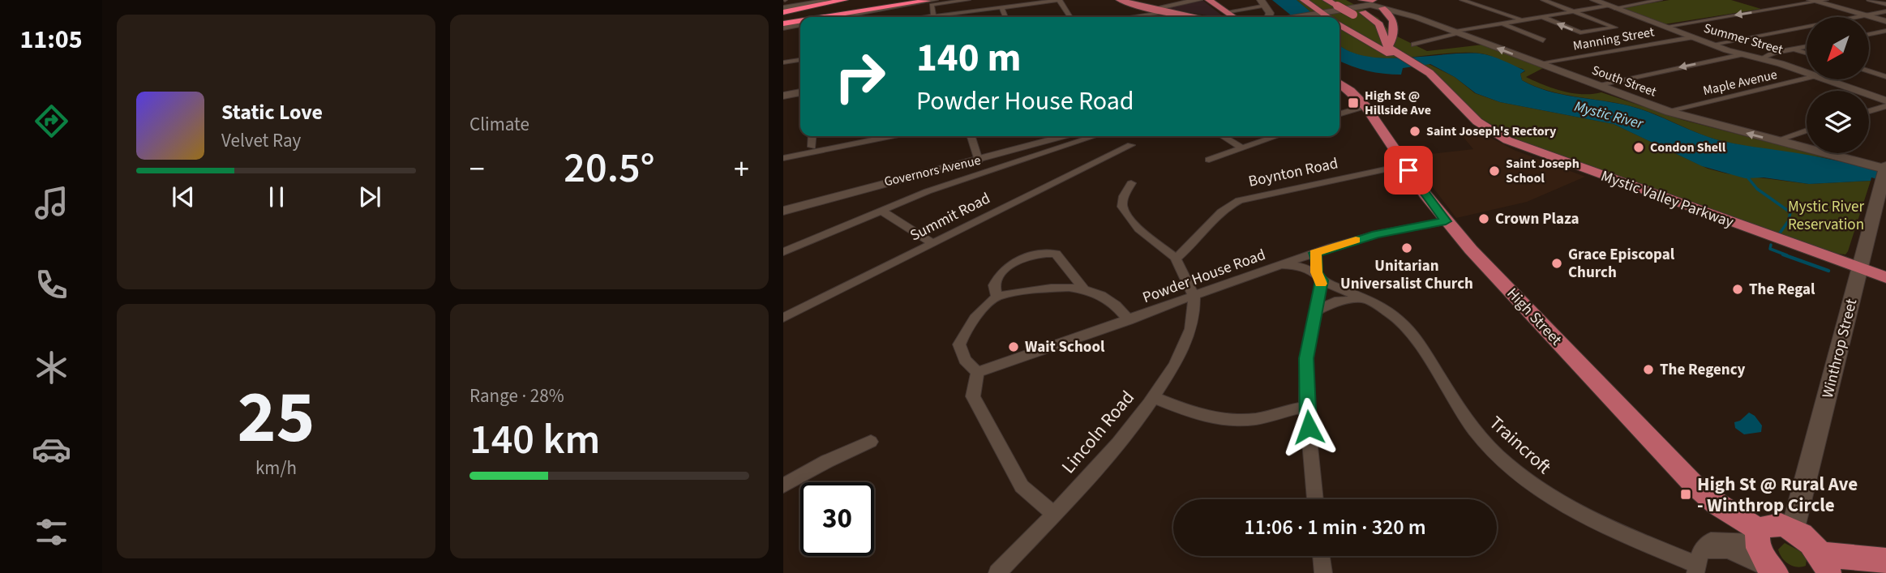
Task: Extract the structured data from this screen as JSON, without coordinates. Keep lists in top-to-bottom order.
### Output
{
  "streets": {
    "main road": ["Mystic Valley Parkway", "High Street"],
    "street": [
      "Manning Street",
      "Summer Street",
      "South Street",
      "Maple Avenue",
      "Governors Avenue",
      "Boynton Road",
      "Summit Road",
      "Powder House Road",
      "Winthrop Street",
      "Lincoln Road",
      "Traincroft"
    ]
  },
  "crossings": [
    ["Manning Street", "Summer Street"],
    ["Manning Street", "South Street"],
    ["South Street", "Maple Avenue"],
    ["South Street", "Mystic Valley Parkway"],
    ["South Street", "Winthrop Street"],
    ["Boynton Road", "High Street"],
    ["Mystic Valley Parkway", "Winthrop Street"],
    ["Powder House Road", "High Street"],
    ["Powder House Road", "Lincoln Road"],
    ["Powder House Road", "Traincroft"]
  ],
  "water": ["Mystic River"],
  "parks": ["Mystic River Reservation"],
  "places": {
    "transit": ["High St @ Hillside Ave", "High St @ Rural Ave - Winthrop Circle"],
    "other": [
      "Saint Joseph's Rectory",
      "Condon Shell",
      "Saint Joseph School",
      "Crown Plaza",
      "Unitarian Universalist Church",
      "Grace Episcopal Church",
      "The Regal",
      "Wait School",
      "The Regency"
    ]
  },
  "north": "bottom left",
  "page": {
    "tabs": "11:05",
    "tile": [
      "Climate",
      ["25", "km/h"],
      ["Range · 28%", "140 km"]
    ],
    "turn": ["140 m", "Powder House Road"],
    "song": ["Static Love", "Velvet Ray"],
    "heat": ["−", "20.5°", "+"],
    "limit": "30",
    "trip": "11:06 · 1 min · 320 m"
  }
}
